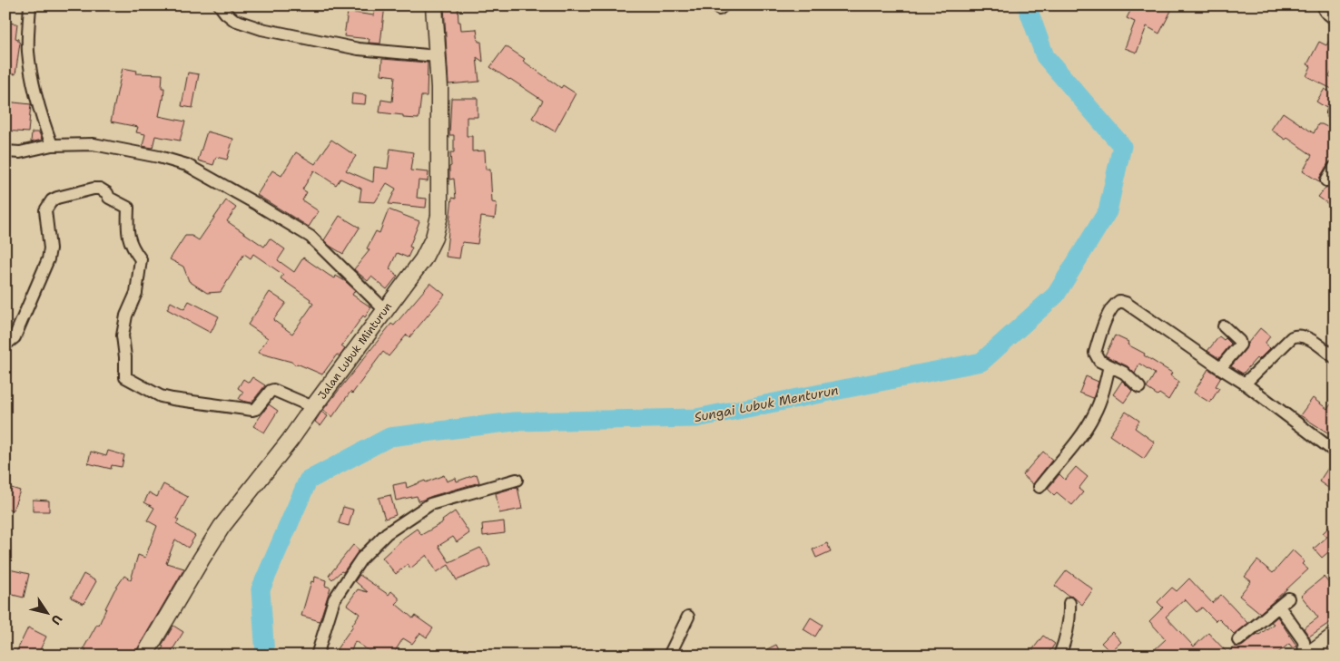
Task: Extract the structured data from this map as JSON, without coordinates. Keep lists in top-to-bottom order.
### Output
{
  "streets": {
    "street": ["Jalan Lubuk Minturun"]
  },
  "water": ["Sungai Lubuk Menturun"],
  "north": "bottom right"
}
